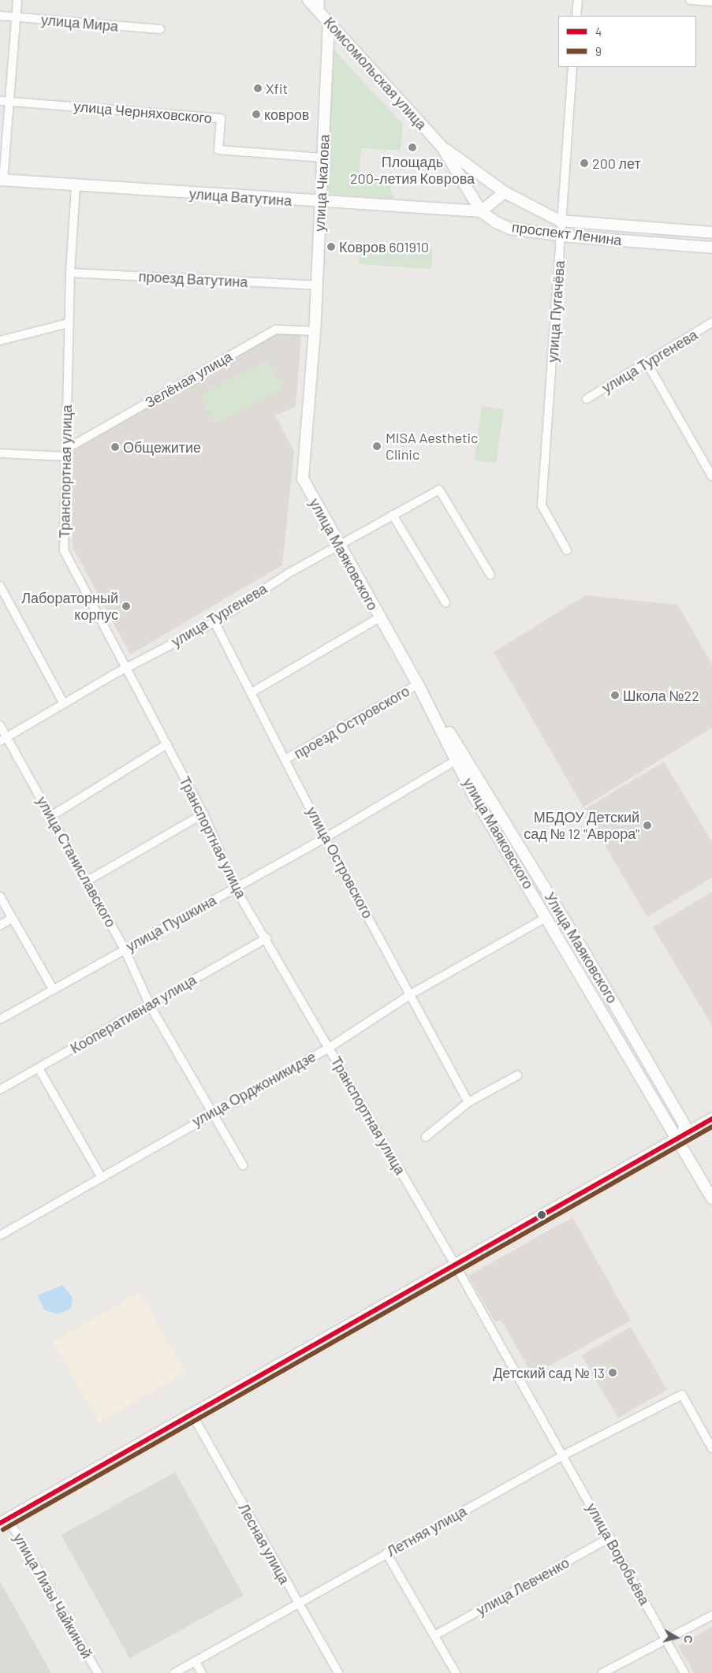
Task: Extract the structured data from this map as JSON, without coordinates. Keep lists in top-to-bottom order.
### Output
{
  "streets": {
    "street": [
      "улица Мира",
      "Комсомольская улица",
      "улица Черняховского",
      "улица Чкалова",
      "улица Ватутина",
      "проспект Ленина",
      "проезд Ватутина",
      "улица Пугачёва",
      "улица Тургенева",
      "Зелёная улица",
      "Транспортная улица",
      "улица Маяковского",
      "проезд Островского",
      "улица Станиславского",
      "улица Островского",
      "улица Пушкина",
      "Улица Маяковского",
      "Кооперативная улица",
      "улица Орджоникидзе",
      "Летняя улица",
      "Лесная улица",
      "улица Воробьёва",
      "улица Левченко",
      "улица Лизы Чайкиной"
    ]
  },
  "crossings": [
    ["Комсомольская улица", "улица Чкалова"],
    ["Комсомольская улица", "улица Ватутина"],
    ["Комсомольская улица", "проспект Ленина"],
    ["улица Черняховского", "улица Чкалова"],
    ["улица Чкалова", "улица Ватутина"],
    ["улица Чкалова", "проезд Ватутина"],
    ["улица Чкалова", "Зелёная улица"],
    ["улица Чкалова", "улица Маяковского"],
    ["улица Ватутина", "проспект Ленина"],
    ["улица Ватутина", "Транспортная улица"],
    ["проспект Ленина", "улица Пугачёва"],
    ["проезд Ватутина", "Транспортная улица"],
    ["улица Тургенева", "Транспортная улица"],
    ["улица Тургенева", "улица Маяковского"],
    ["улица Тургенева", "улица Станиславского"],
    ["улица Тургенева", "улица Островского"],
    ["Зелёная улица", "Транспортная улица"],
    ["Транспортная улица", "улица Пушкина"],
    ["Транспортная улица", "Кооперативная улица"],
    ["Транспортная улица", "улица Орджоникидзе"],
    ["Транспортная улица", "Летняя улица"],
    ["Транспортная улица", "улица Воробьёва"],
    ["улица Маяковского", "проезд Островского"],
    ["улица Маяковского", "улица Пушкина"],
    ["улица Маяковского", "Улица Маяковского"],
    ["улица Маяковского", "улица Орджоникидзе"],
    ["проезд Островского", "улица Островского"],
    ["улица Станиславского", "улица Пушкина"],
    ["улица Станиславского", "Кооперативная улица"],
    ["улица Станиславского", "улица Орджоникидзе"],
    ["улица Островского", "улица Пушкина"],
    ["улица Островского", "улица Орджоникидзе"],
    ["улица Пушкина", "Улица Маяковского"],
    ["Летняя улица", "Лесная улица"],
    ["Летняя улица", "улица Воробьёва"],
    ["улица Воробьёва", "улица Левченко"]
  ],
  "places": [
    "Xfit",
    "ковров",
    "Площадь 200-летия Коврова",
    "200 лет",
    "Ковров 601910",
    "MISA Aesthetic Clinic",
    "Общежитие",
    "Лабораторный корпус",
    "Школа №22",
    "МБДОУ Детский сад № 12 \"Аврора\"",
    "Детский сад № 13"
  ],
  "lines": ["transit line 4", "transit line 9"],
  "legend": ["4", "9"],
  "north": "right"
}
